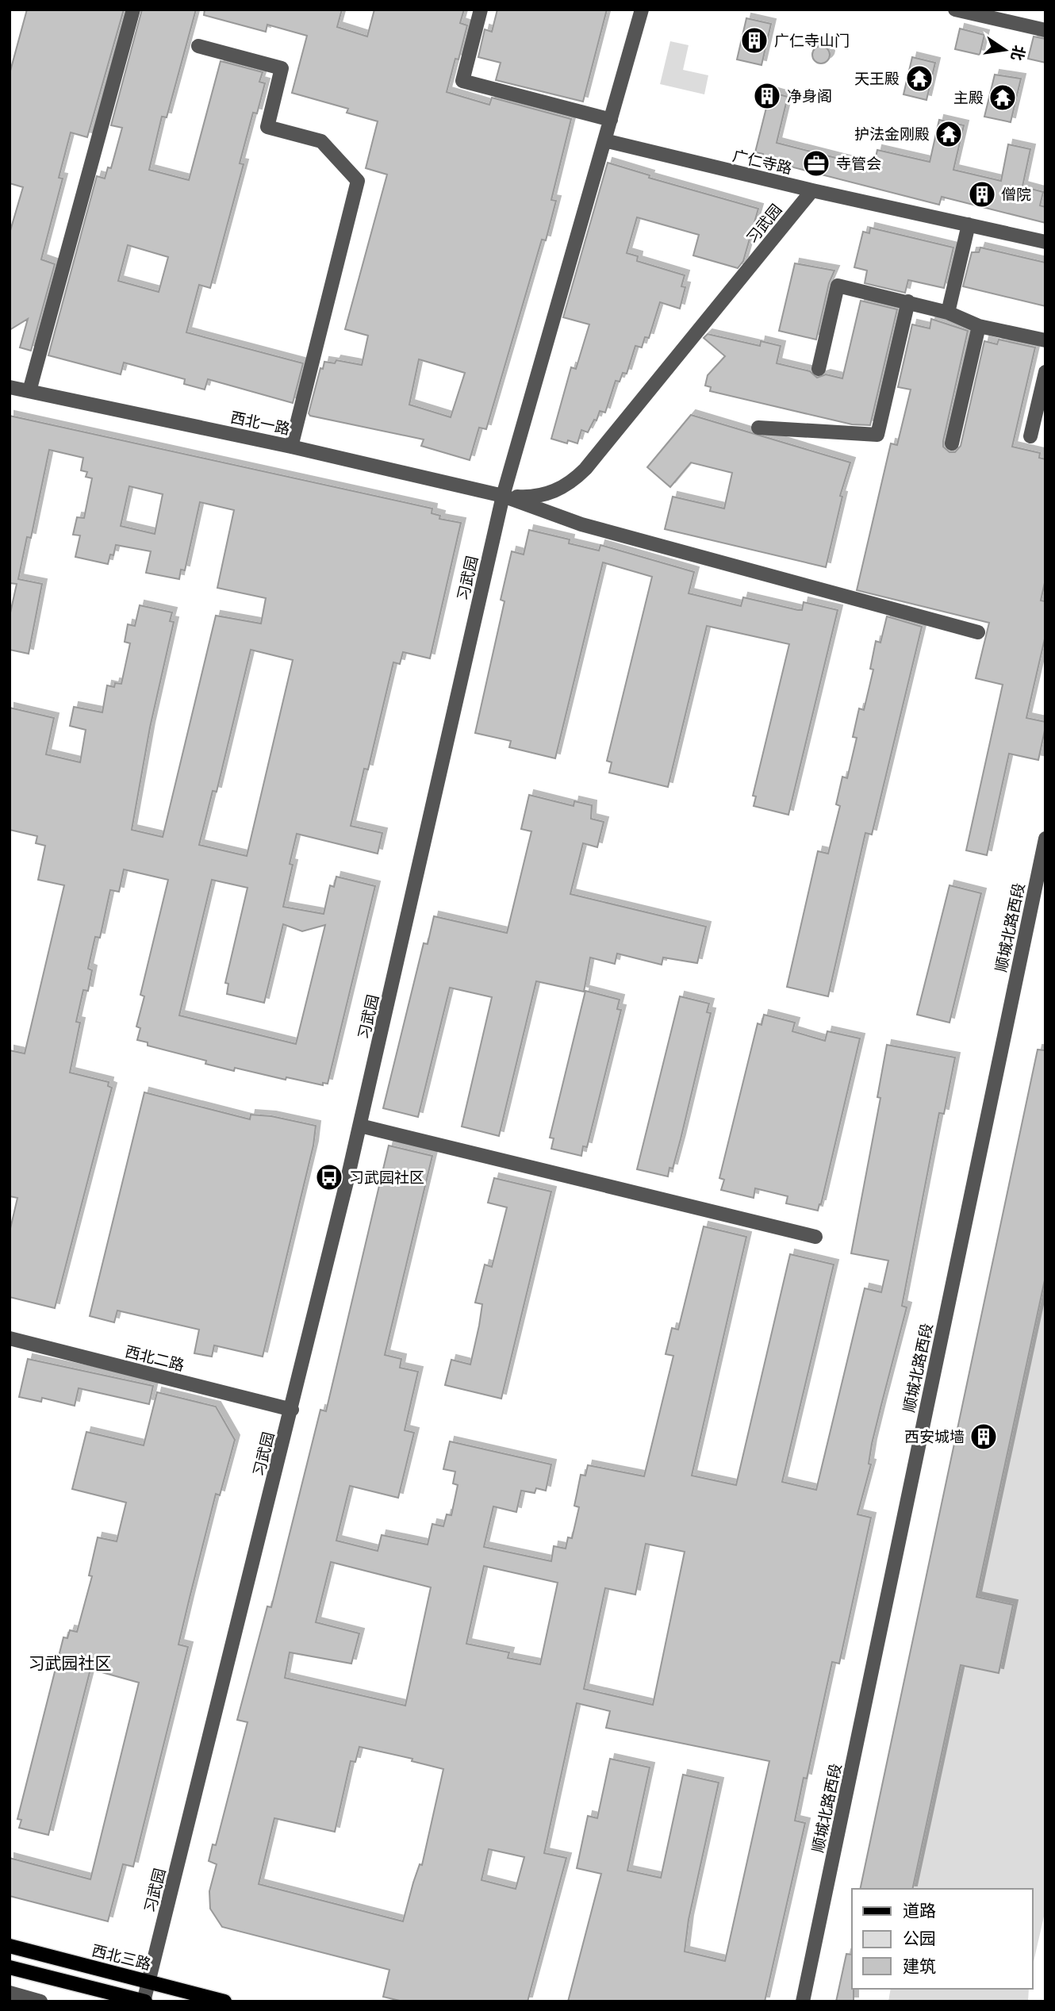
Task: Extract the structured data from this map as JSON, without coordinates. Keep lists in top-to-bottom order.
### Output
{
  "streets": {
    "main road": ["西北三路"],
    "street": [
      "广仁寺路",
      "习武园",
      "西北一路",
      "顺城北路西段",
      "西北二路"
    ]
  },
  "crossings": [
    ["广仁寺路", "习武园"],
    ["习武园", "西北一路"],
    ["习武园", "西北二路"],
    ["习武园", "西北三路"]
  ],
  "districts": ["习武园社区"],
  "places": {
    "building": [
      "广仁寺山门",
      "净身阁",
      "僧院",
      "西安城墙"
    ],
    "temple": ["天王殿", "主殿", "护法金刚殿"],
    "office": ["寺管会"],
    "bus stop": ["习武园社区"]
  },
  "legend": ["道路", "公园", "建筑"],
  "north": "right"
}
